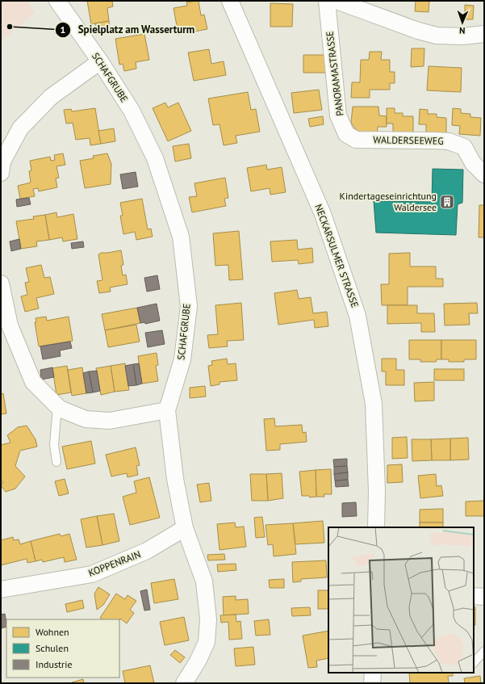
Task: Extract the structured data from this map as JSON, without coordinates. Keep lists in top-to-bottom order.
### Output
{
  "streets": {
    "street": [
      "PANORAMASTRASSE",
      "SCHAFGRUBE",
      "WALDERSEEWEG",
      "NECKARSULMER STRASSE",
      "KOPPENRAIN"
    ]
  },
  "crossings": [
    ["PANORAMASTRASSE", "WALDERSEEWEG"],
    ["SCHAFGRUBE", "KOPPENRAIN"]
  ],
  "places": {
    "other": ["Spielplatz am Wasserturm"],
    "building": ["Kindertageseinrichtung Waldersee"]
  },
  "legend": ["Wohnen", "Schulen", "Industrie"],
  "north": "bottom"
}
